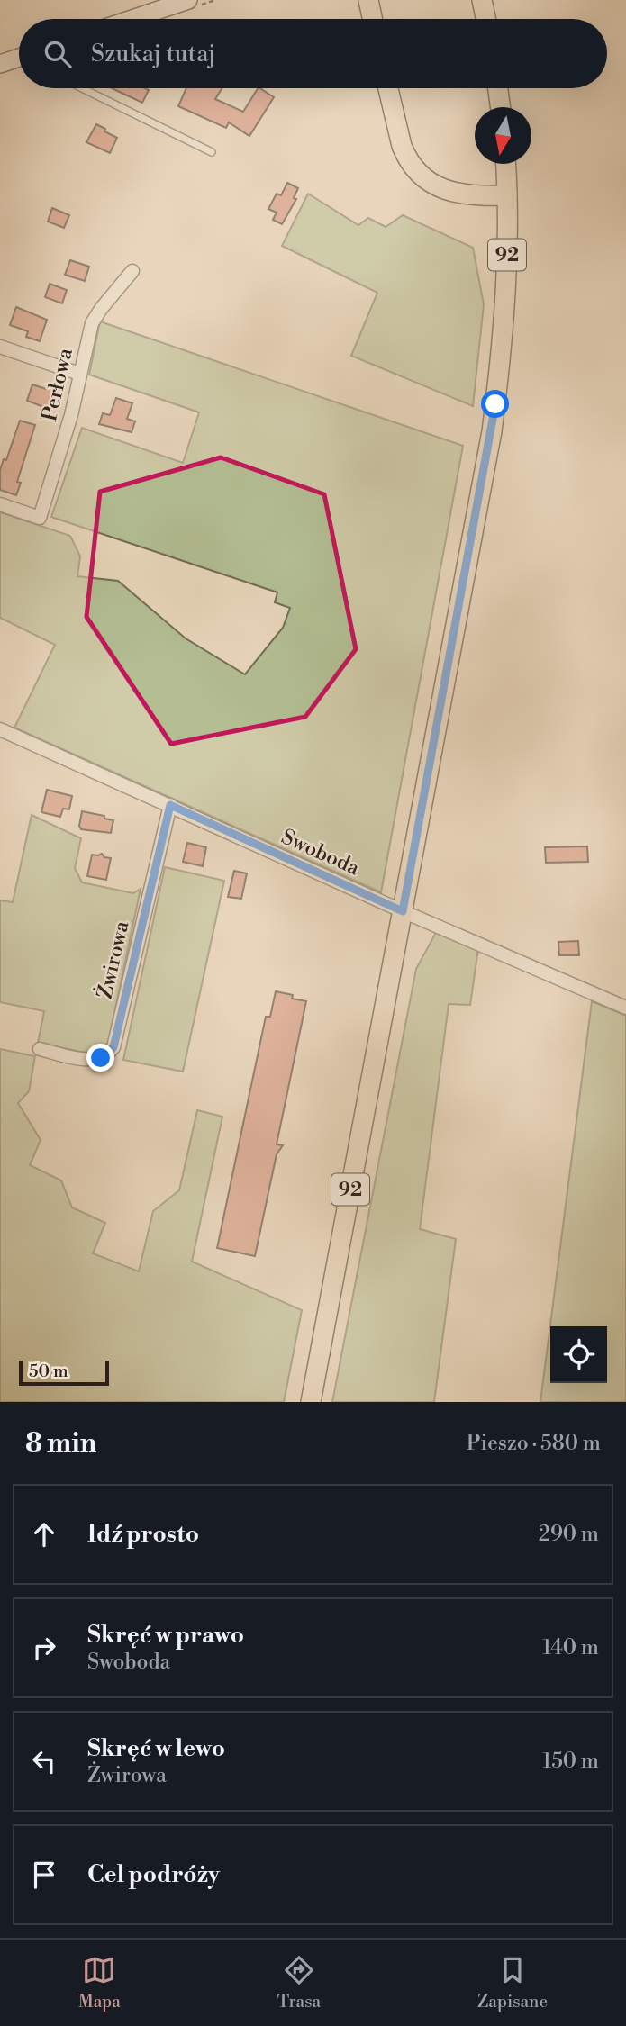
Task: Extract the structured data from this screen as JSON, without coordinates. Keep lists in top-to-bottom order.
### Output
{
  "streets": {
    "main road": ["92"],
    "street": ["Perłowa", "Swoboda", "Żwirowa"]
  },
  "crossings": [
    ["92", "Swoboda"],
    ["Swoboda", "Żwirowa"]
  ],
  "scale_bar": "50 m",
  "north": "bottom",
  "page": {
    "search": "Szukaj tutaj",
    "scale": "50 m",
    "heading": ["8 min", "Pieszo · 580 m"],
    "list": [
      ["Idź prosto", "290 m"],
      ["Skręć w prawo", "Swoboda", "140 m"],
      ["Skręć w lewo", "Żwirowa", "150 m"],
      "Cel podróży"
    ],
    "nav": ["Mapa", "Trasa", "Zapisane"]
  }
}
